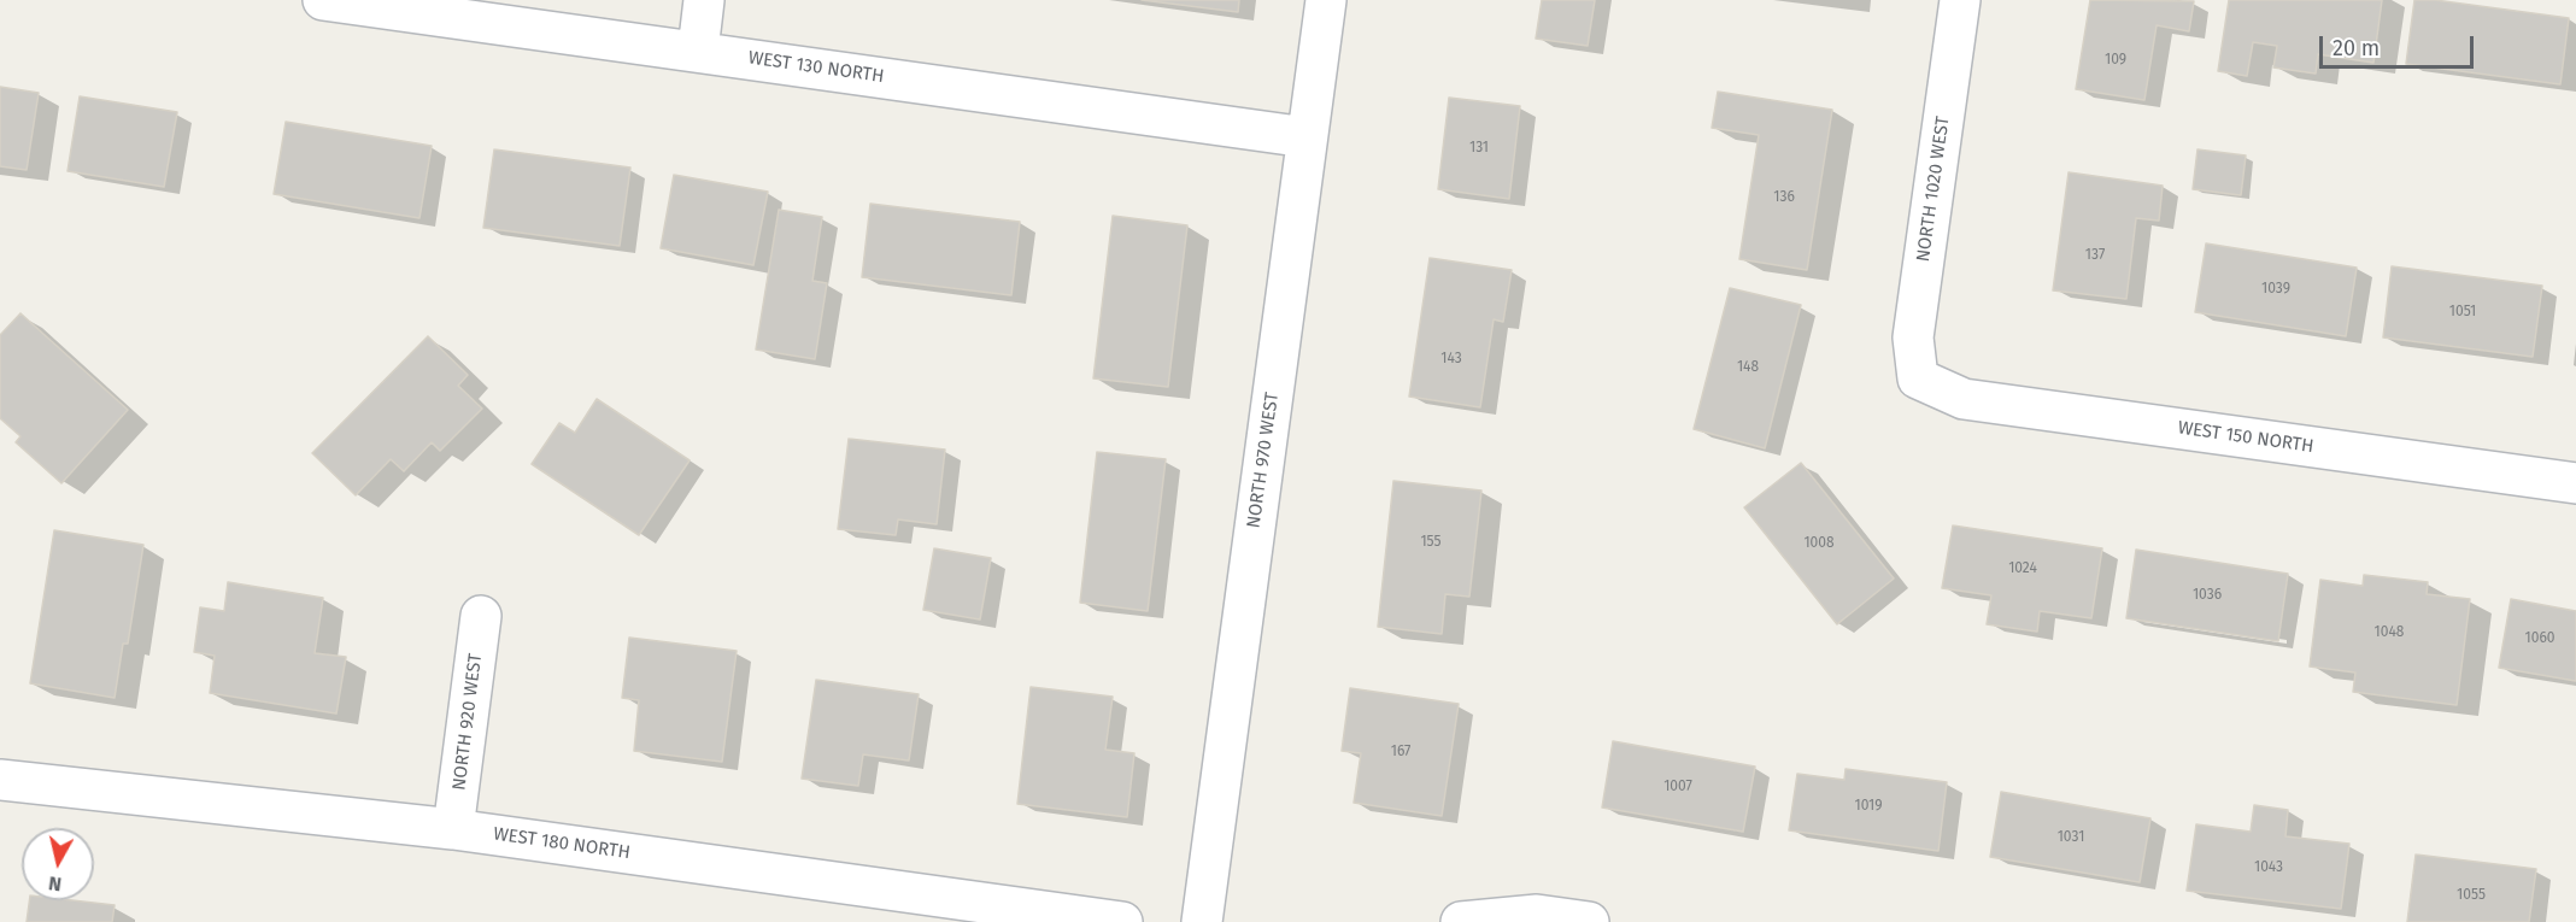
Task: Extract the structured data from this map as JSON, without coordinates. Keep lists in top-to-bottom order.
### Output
{
  "streets": {
    "street": [
      "WEST 130 NORTH",
      "NORTH 1020 WEST",
      "WEST 150 NORTH",
      "NORTH 970 WEST",
      "NORTH 920 WEST",
      "WEST 180 NORTH"
    ]
  },
  "crossings": [
    ["WEST 130 NORTH", "NORTH 970 WEST"],
    ["NORTH 1020 WEST", "WEST 150 NORTH"],
    ["NORTH 920 WEST", "WEST 180 NORTH"]
  ],
  "house_numbers": [
    "109",
    "131",
    "136",
    "137",
    "1039",
    "1051",
    "143",
    "148",
    "155",
    "1008",
    "1024",
    "1036",
    "1048",
    "1060",
    "167",
    "1007",
    "1019",
    "1031",
    "1043",
    "1055"
  ],
  "scale_bar": "20 m",
  "north": "bottom"
}
